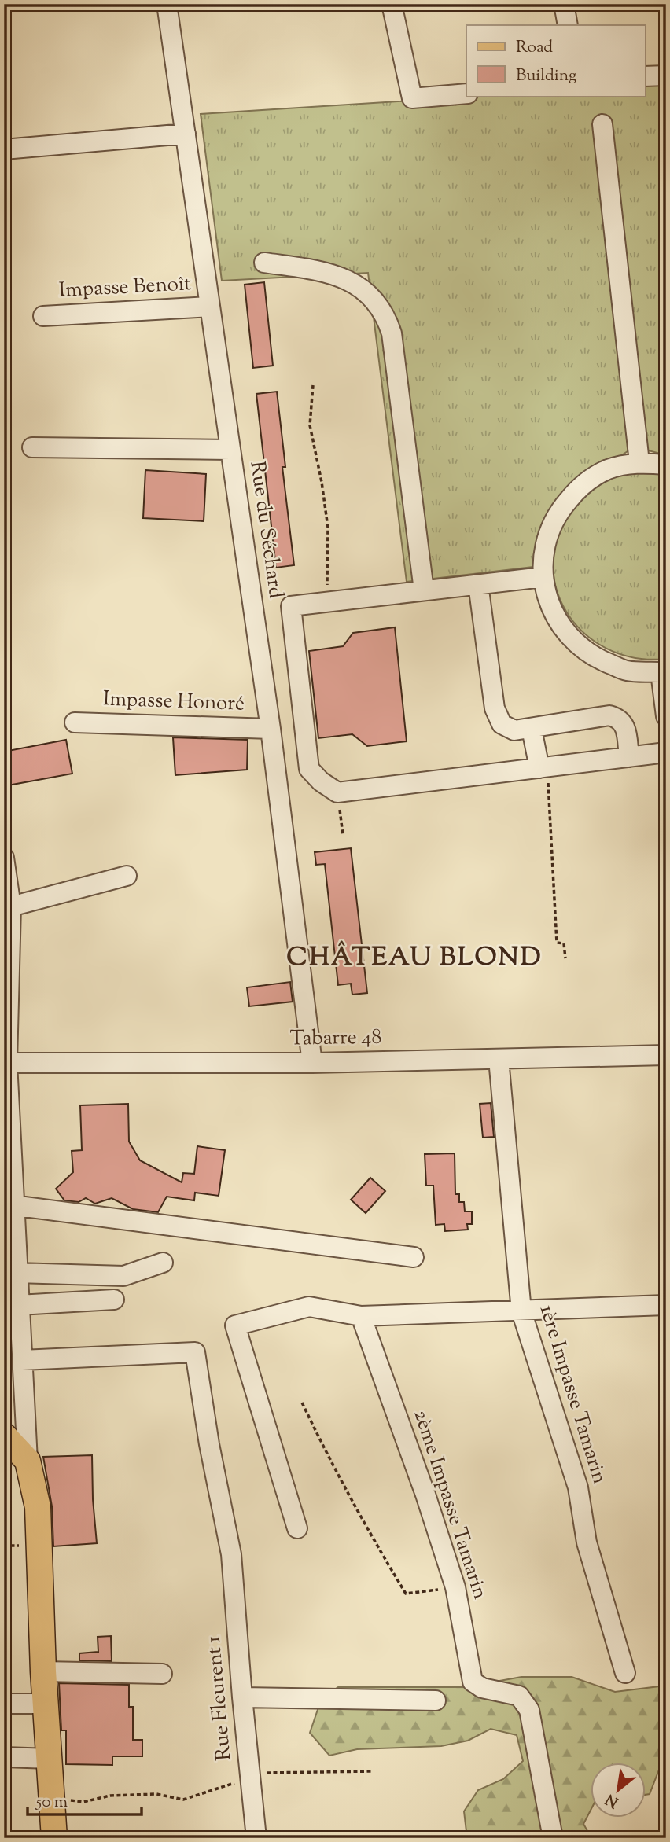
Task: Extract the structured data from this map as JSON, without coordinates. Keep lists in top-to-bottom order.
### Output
{
  "streets": {
    "street": [
      "Impasse Benoît",
      "Rue du Séchard",
      "Impasse Honoré",
      "Tabarre 48",
      "1ère Impasse Tamarin",
      "2ème Impasse Tamarin",
      "Rue Fleurent 1"
    ]
  },
  "crossings": [
    ["Impasse Benoît", "Rue du Séchard"],
    ["Rue du Séchard", "Impasse Honoré"],
    ["Rue du Séchard", "Tabarre 48"],
    ["Tabarre 48", "1ère Impasse Tamarin"]
  ],
  "districts": ["CHÂTEAU BLOND"],
  "legend": ["Road", "Building"],
  "scale_bar": "50 m",
  "north": "bottom left"
}
